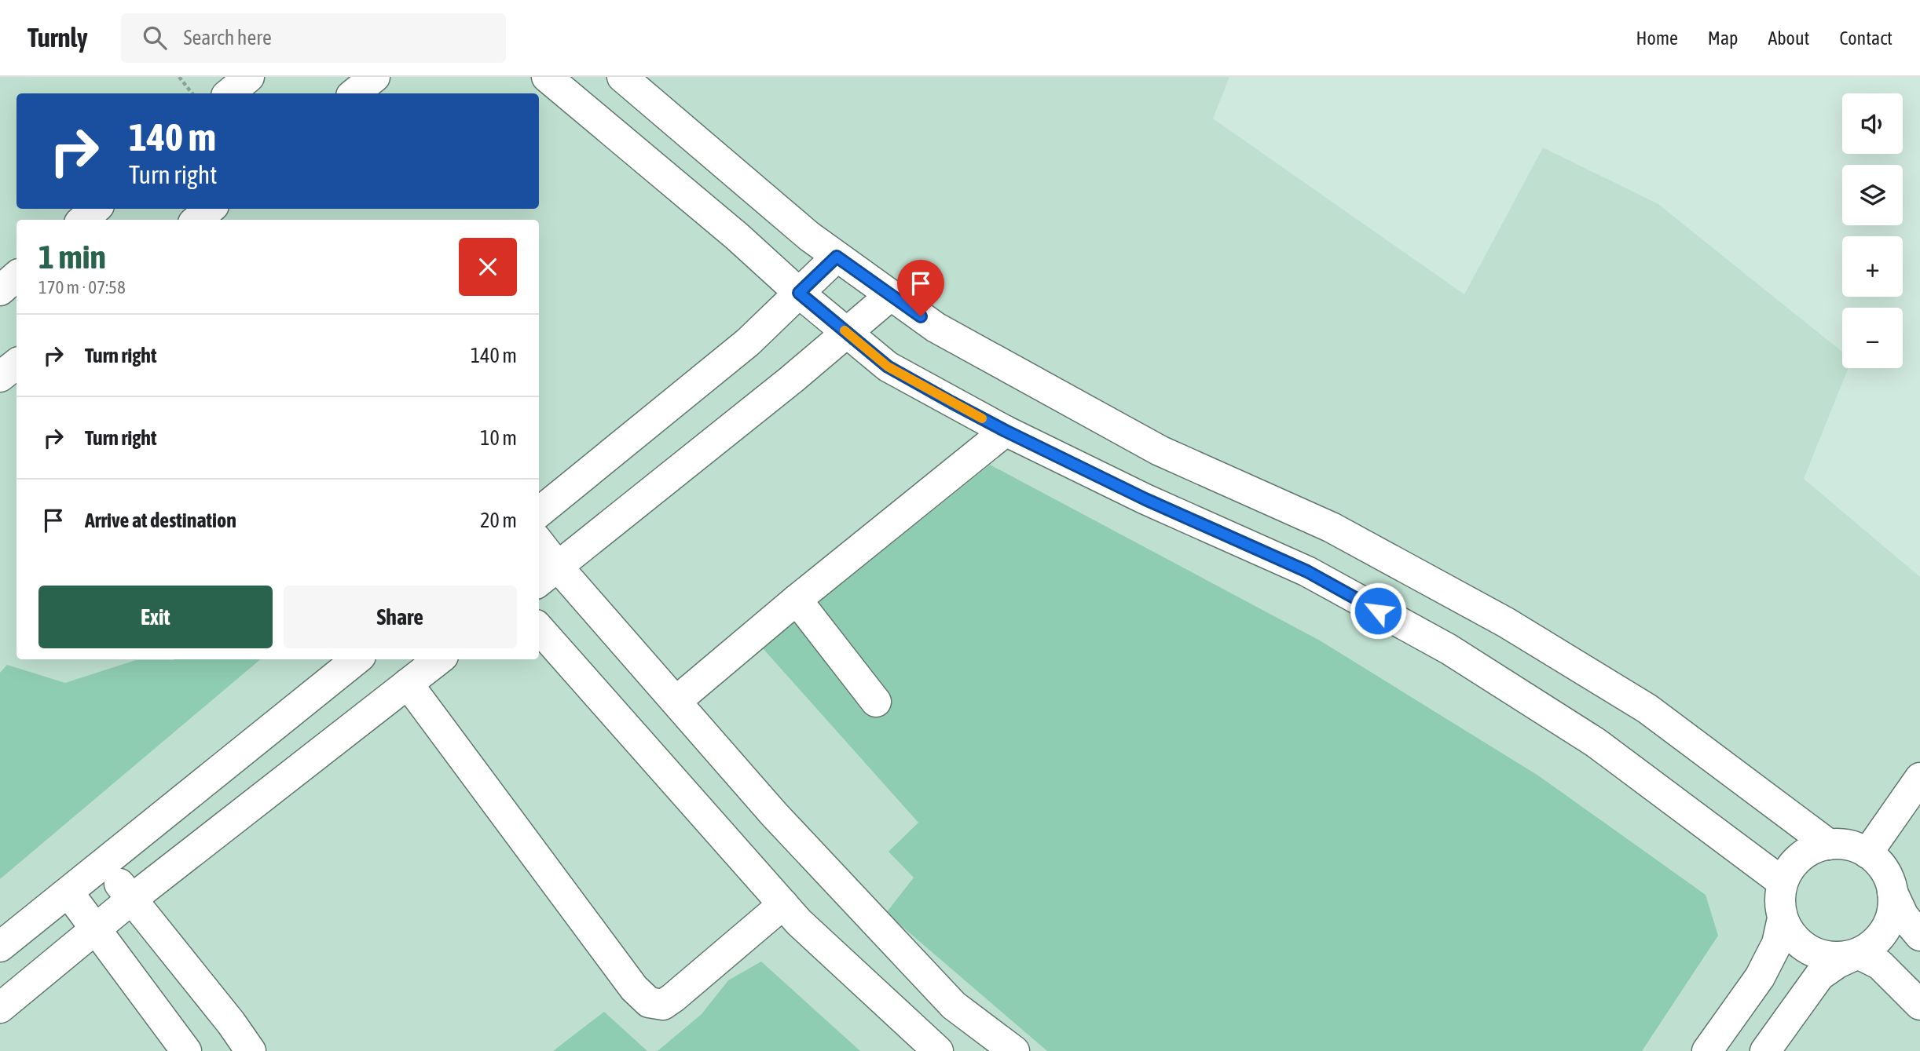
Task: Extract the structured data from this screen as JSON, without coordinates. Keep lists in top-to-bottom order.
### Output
{
  "page": {
    "header": "Turnly",
    "search": "Search here",
    "nav": [
      "Home",
      "Map",
      "About",
      "Contact"
    ],
    "map_buttons": ["+", "−"],
    "turn": ["140 m", "Turn right"],
    "heading": ["1 min", "170 m · 07:58"],
    "list": [
      {
        "name": "Turn right",
        "value": "140 m"
      },
      {
        "name": "Turn right",
        "value": "10 m"
      },
      {
        "name": "Arrive at destination",
        "value": "20 m"
      }
    ],
    "buttons": ["Exit", "Share"]
  }
}
